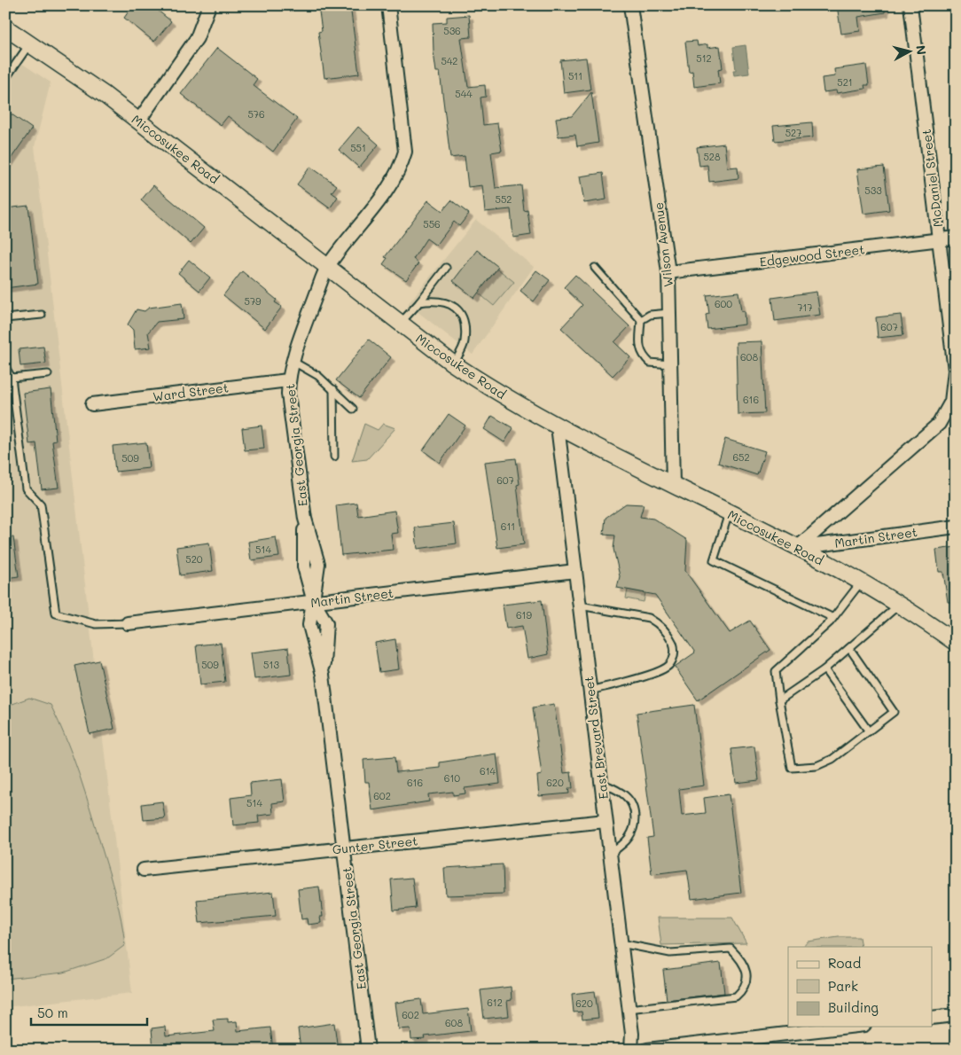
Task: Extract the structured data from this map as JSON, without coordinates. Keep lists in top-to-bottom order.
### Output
{
  "streets": {
    "street": [
      "Miccosukee Road",
      "McDaniel Street",
      "Wilson Avenue",
      "Edgewood Street",
      "Ward Street",
      "East Georgia Street",
      "Martin Street",
      "East Brevard Street",
      "Gunter Street"
    ]
  },
  "crossings": [
    ["Miccosukee Road", "McDaniel Street"],
    ["Miccosukee Road", "Wilson Avenue"],
    ["Miccosukee Road", "East Georgia Street"],
    ["Miccosukee Road", "Martin Street"],
    ["Miccosukee Road", "East Brevard Street"],
    ["McDaniel Street", "Edgewood Street"],
    ["McDaniel Street", "Martin Street"],
    ["Wilson Avenue", "Edgewood Street"],
    ["Ward Street", "East Georgia Street"],
    ["East Georgia Street", "Martin Street"],
    ["East Georgia Street", "Gunter Street"],
    ["Martin Street", "East Brevard Street"],
    ["East Brevard Street", "Gunter Street"]
  ],
  "house_numbers": [
    "536",
    "512",
    "542",
    "511",
    "521",
    "544",
    "576",
    "527",
    "551",
    "528",
    "533",
    "552",
    "556",
    "579",
    "600",
    "717",
    "607",
    "608",
    "616",
    "652",
    "509",
    "607",
    "611",
    "514",
    "520",
    "619",
    "509",
    "513",
    "614",
    "610",
    "616",
    "620",
    "602",
    "514",
    "612",
    "620",
    "602",
    "608"
  ],
  "legend": ["Road", "Park", "Building"],
  "scale_bar": "50 m",
  "north": "right"
}
